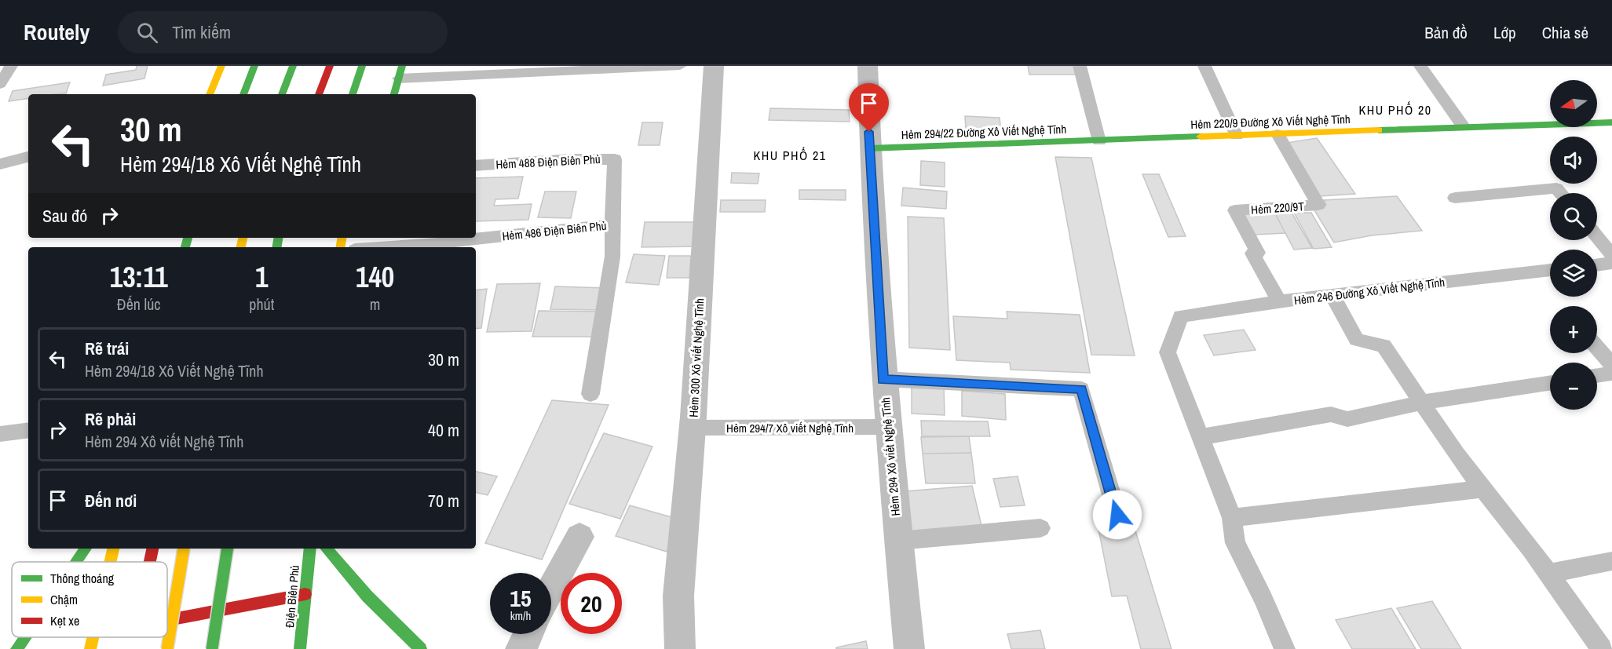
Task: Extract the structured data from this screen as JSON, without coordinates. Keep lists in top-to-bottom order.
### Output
{
  "streets": {
    "main road": ["Hẻm 220/9 Đường Xô Viết Nghệ Tĩnh", "Hẻm 294/22 Đường Xô Viết Nghệ Tĩnh", "Điện Biên Phủ"],
    "street": ["Hẻm 300 Xô viết Nghệ Tĩnh", "Hẻm 294 Xô viết Nghệ Tĩnh"],
    "lane": [
      "Hẻm 488 Điện Biên Phủ",
      "Hẻm 220/9T",
      "Hẻm 486 Điện Biên Phủ",
      "Hẻm 246 Đường Xô Viết Nghệ Tĩnh",
      "Hẻm 294/7 Xô viết Nghệ Tĩnh"
    ]
  },
  "crossings": [
    ["Hẻm 220/9 Đường Xô Viết Nghệ Tĩnh", "Hẻm 294/22 Đường Xô Viết Nghệ Tĩnh"],
    ["Hẻm 220/9 Đường Xô Viết Nghệ Tĩnh", "Hẻm 220/9T"],
    ["Hẻm 294/22 Đường Xô Viết Nghệ Tĩnh", "Hẻm 294 Xô viết Nghệ Tĩnh"],
    ["Hẻm 488 Điện Biên Phủ", "Hẻm 486 Điện Biên Phủ"],
    ["Hẻm 220/9T", "Hẻm 246 Đường Xô Viết Nghệ Tĩnh"],
    ["Hẻm 300 Xô viết Nghệ Tĩnh", "Hẻm 294/7 Xô viết Nghệ Tĩnh"],
    ["Hẻm 294/7 Xô viết Nghệ Tĩnh", "Hẻm 294 Xô viết Nghệ Tĩnh"]
  ],
  "districts": ["KHU PHỐ 20", "KHU PHỐ 21"],
  "legend": ["Thông thoáng", "Chậm", "Kẹt xe"],
  "north": "left",
  "page": {
    "header": "Routely",
    "search": "Tìm kiếm",
    "nav": ["Bản đồ", "Lớp", "Chia sẻ"],
    "map_buttons": ["+", "−"],
    "turn": ["30 m", "Hẻm 294/18 Xô Viết Nghệ Tĩnh"],
    "then": "Sau đó",
    "eta": [
      "13:11",
      "Đến lúc",
      "1",
      "phút",
      "140",
      "m"
    ],
    "list": [
      {
        "name": "Rẽ trái",
        "note": "Hẻm 294/18 Xô Viết Nghệ Tĩnh",
        "value": "30 m"
      },
      {
        "name": "Rẽ phải",
        "note": "Hẻm 294 Xô viết Nghệ Tĩnh",
        "value": "40 m"
      },
      {
        "name": "Đến nơi",
        "value": "70 m"
      }
    ],
    "speed": "15 km/h",
    "limit": "20"
  }
}
